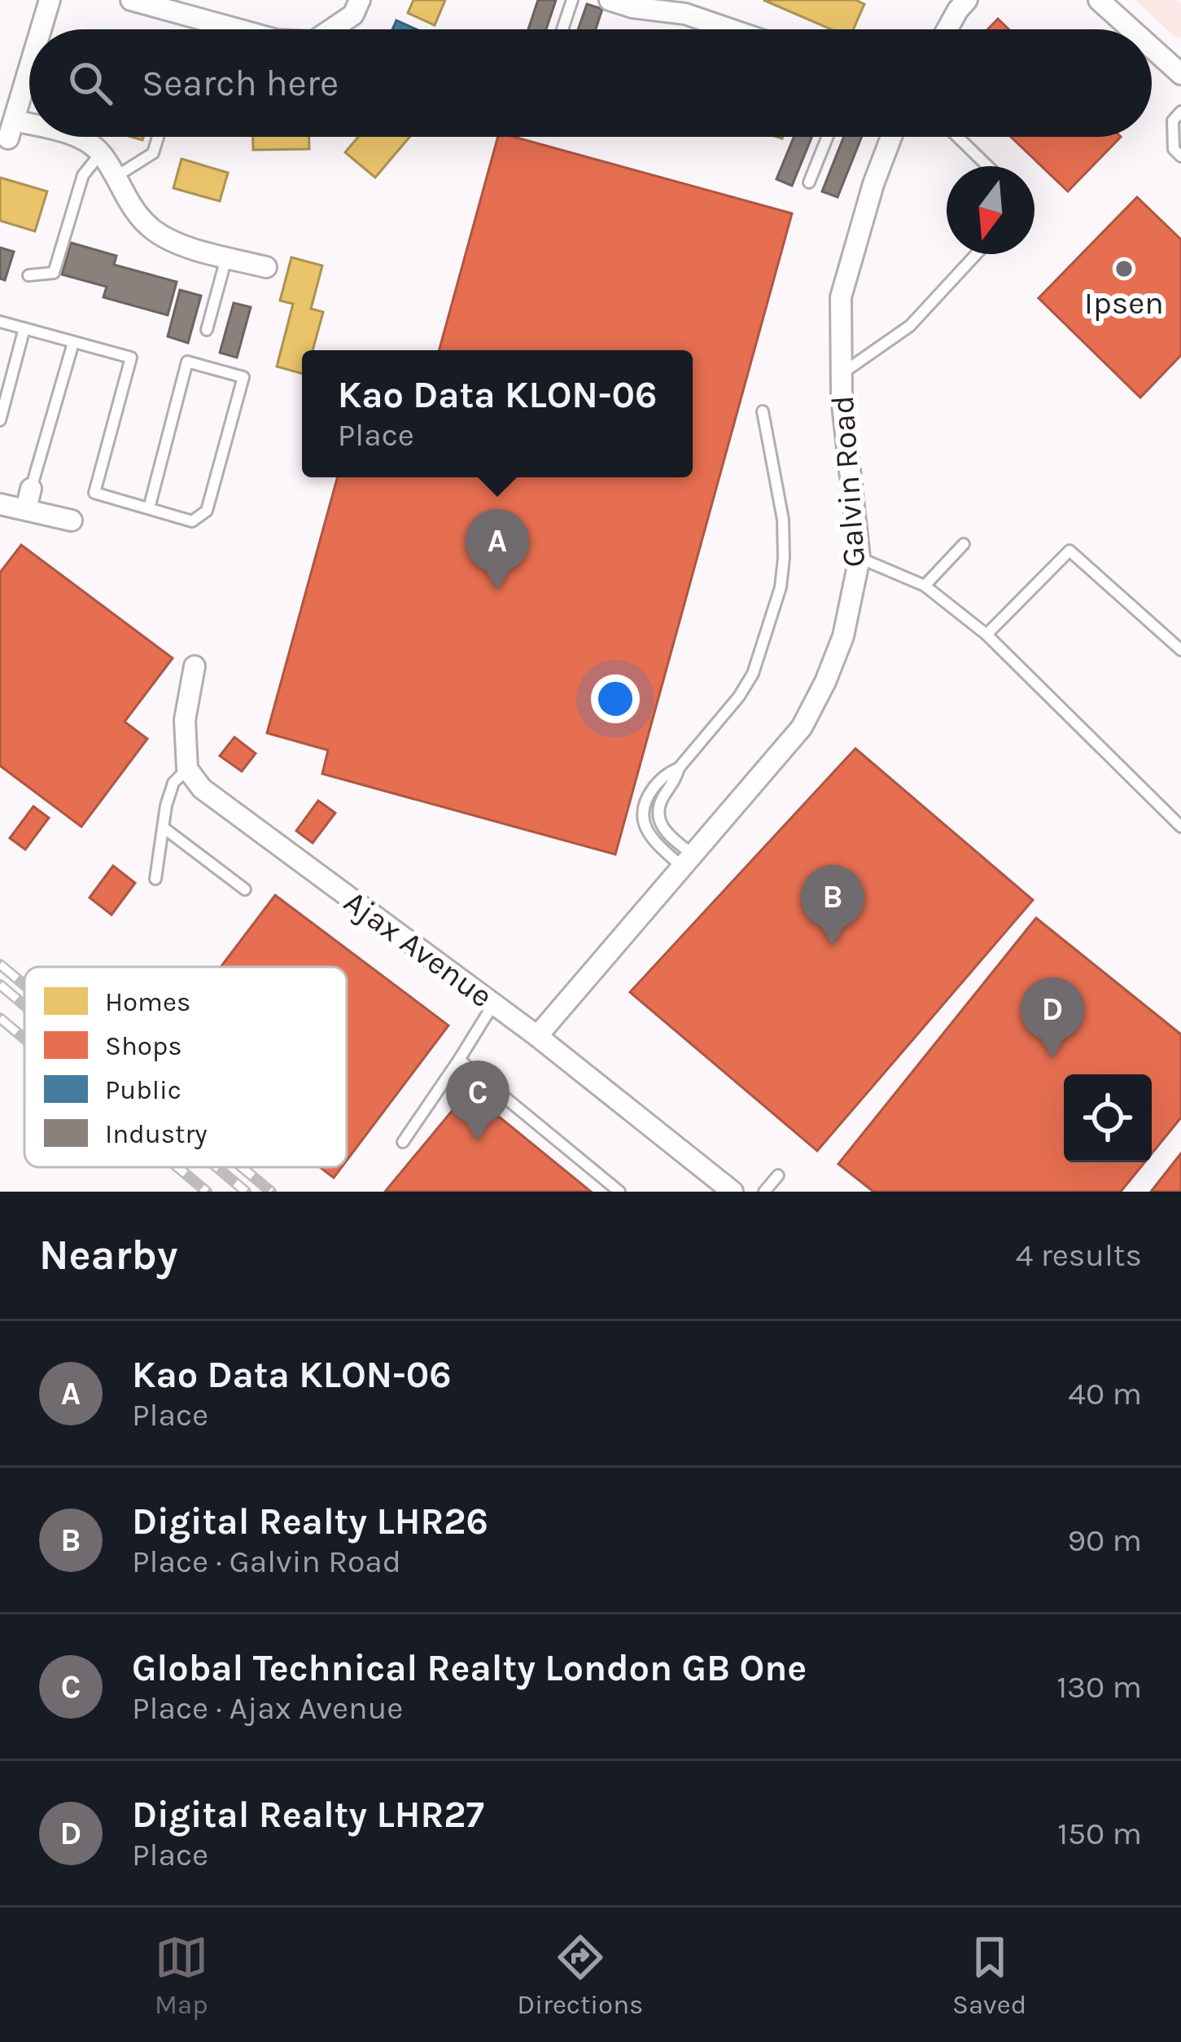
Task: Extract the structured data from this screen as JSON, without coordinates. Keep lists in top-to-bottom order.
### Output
{
  "streets": {
    "street": ["Galvin Road", "Ajax Avenue"]
  },
  "crossings": [
    ["Galvin Road", "Ajax Avenue"]
  ],
  "places": ["Ipsen"],
  "legend": [
    "Homes",
    "Shops",
    "Public",
    "Industry"
  ],
  "north": "bottom",
  "page": {
    "search": "Search here",
    "popup": ["Kao Data KLON-06", "Place"],
    "pins": [
      "A",
      "B",
      "D",
      "C"
    ],
    "heading": ["Nearby", "4 results"],
    "list": [
      {
        "mark": "A",
        "name": "Kao Data KLON-06",
        "note": "Place",
        "value": "40 m"
      },
      {
        "mark": "B",
        "name": "Digital Realty LHR26",
        "note": "Place · Galvin Road",
        "value": "90 m"
      },
      {
        "mark": "C",
        "name": "Global Technical Realty London GB One",
        "note": "Place · Ajax Avenue",
        "value": "130 m"
      },
      {
        "mark": "D",
        "name": "Digital Realty LHR27",
        "note": "Place",
        "value": "150 m"
      }
    ],
    "nav": ["Map", "Directions", "Saved"]
  }
}
